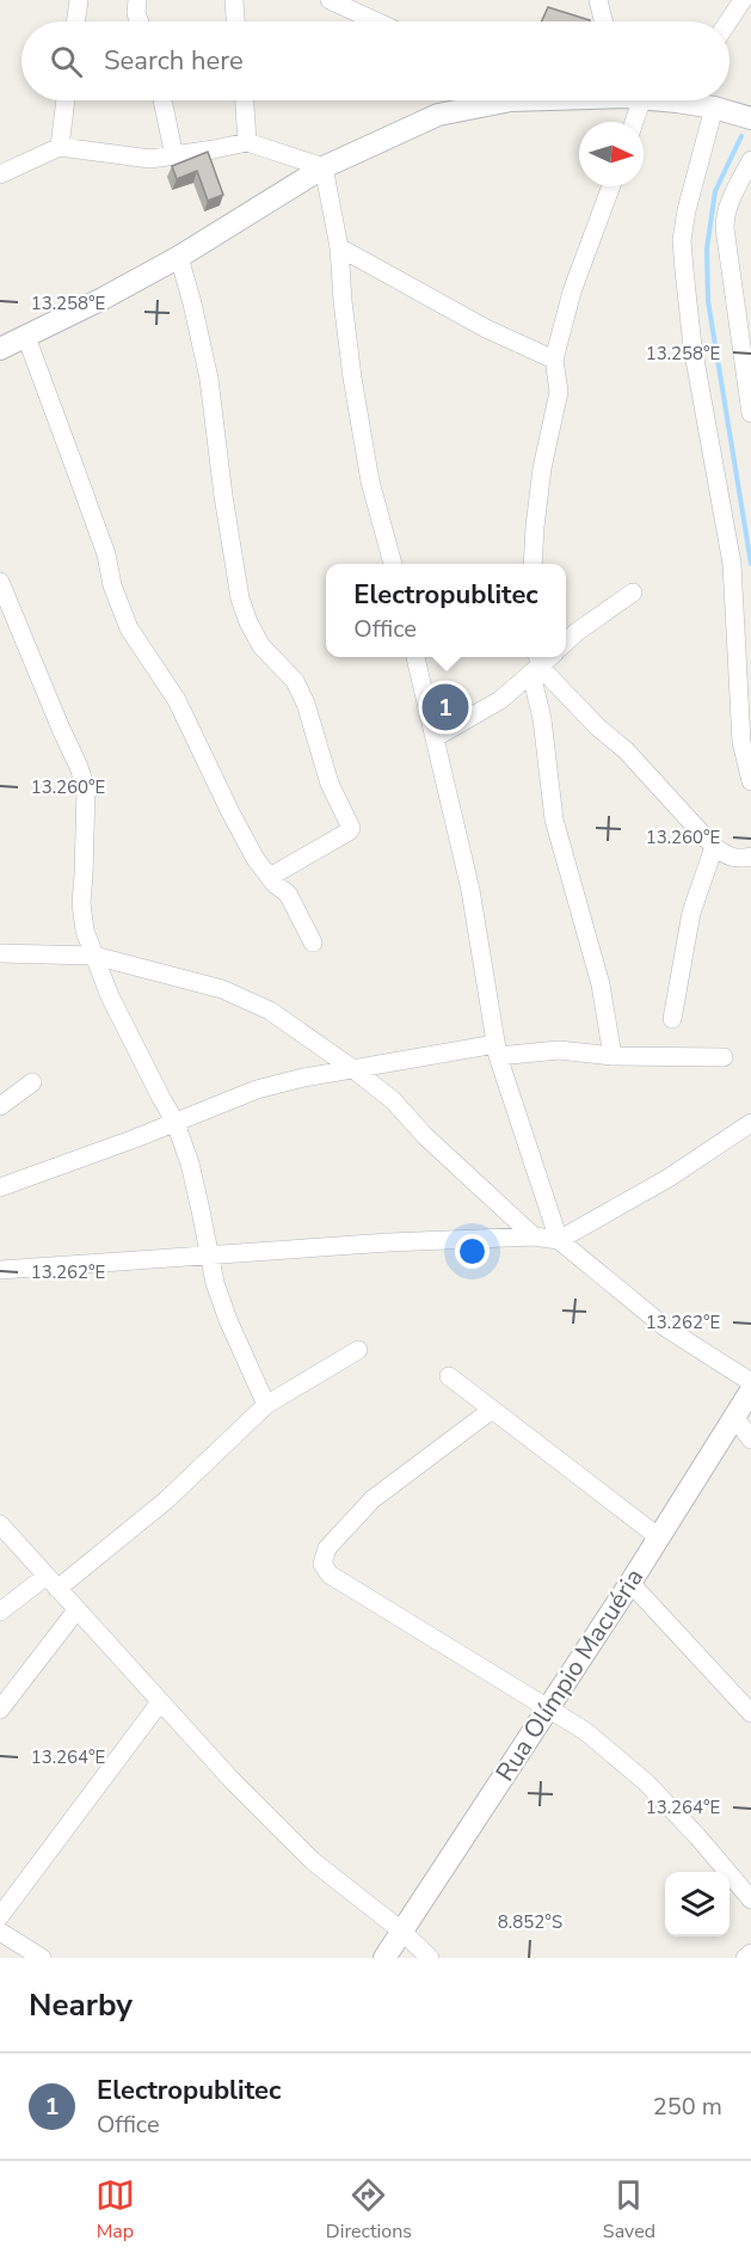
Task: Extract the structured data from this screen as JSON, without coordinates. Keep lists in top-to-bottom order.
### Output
{
  "streets": {
    "street": ["Rua Olímpio Macuéria"]
  },
  "north": "right",
  "page": {
    "search": "Search here",
    "popup": ["Electropublitec", "Office"],
    "pins": "1",
    "heading": "Nearby",
    "list": [
      {
        "mark": "1",
        "name": "Electropublitec",
        "note": "Office",
        "value": "250 m"
      }
    ],
    "nav": ["Map", "Directions", "Saved"]
  },
  "coordinates": [
    "13.258°E",
    "13.260°E",
    "13.262°E",
    "13.264°E",
    "8.852°S"
  ]
}
